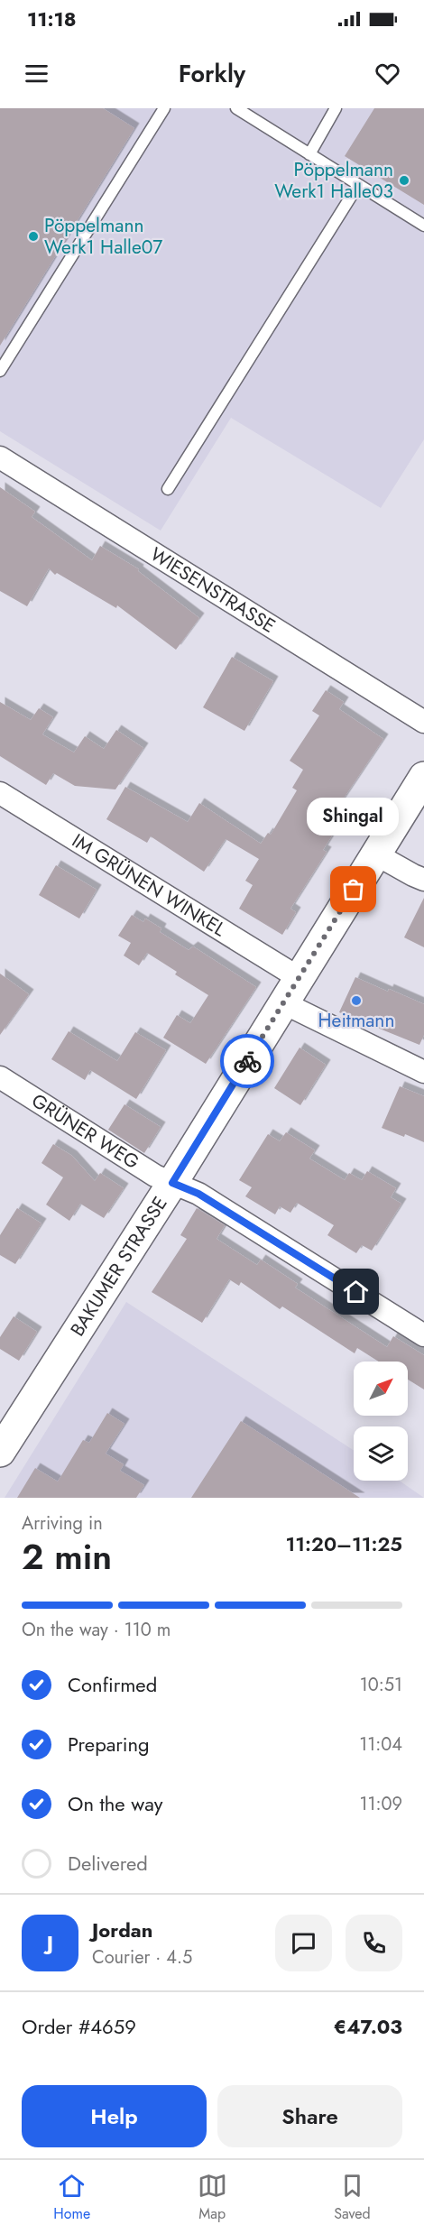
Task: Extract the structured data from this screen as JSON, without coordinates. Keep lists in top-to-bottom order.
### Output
{
  "streets": {
    "main road": ["BAKUMER STRASSE"],
    "street": ["WIESENSTRASSE", "IM GRÜNEN WINKEL", "GRÜNER WEG"]
  },
  "crossings": [
    ["IM GRÜNEN WINKEL", "BAKUMER STRASSE"],
    ["GRÜNER WEG", "BAKUMER STRASSE"]
  ],
  "places": [
    "Pöppelmann Werk1 Halle03",
    "Pöppelmann Werk1 Halle07",
    "Shingal",
    "Heitmann"
  ],
  "north": "top right",
  "page": {
    "status": "11:18",
    "header": "Forkly",
    "bubble": "Shingal",
    "heading": ["2 min", "Arriving in", "11:20–11:25"],
    "panel": [
      "Jordan",
      "Courier · 4.5",
      "Order #4659",
      "€47.03"
    ],
    "bar": "On the way · 110 m",
    "list": [
      ["Confirmed", "10:51"],
      ["Preparing", "11:04"],
      ["On the way", "11:09"],
      "Delivered"
    ],
    "round": "J",
    "buttons": ["Help", "Share"],
    "tabs": ["Home", "Map", "Saved"]
  }
}
